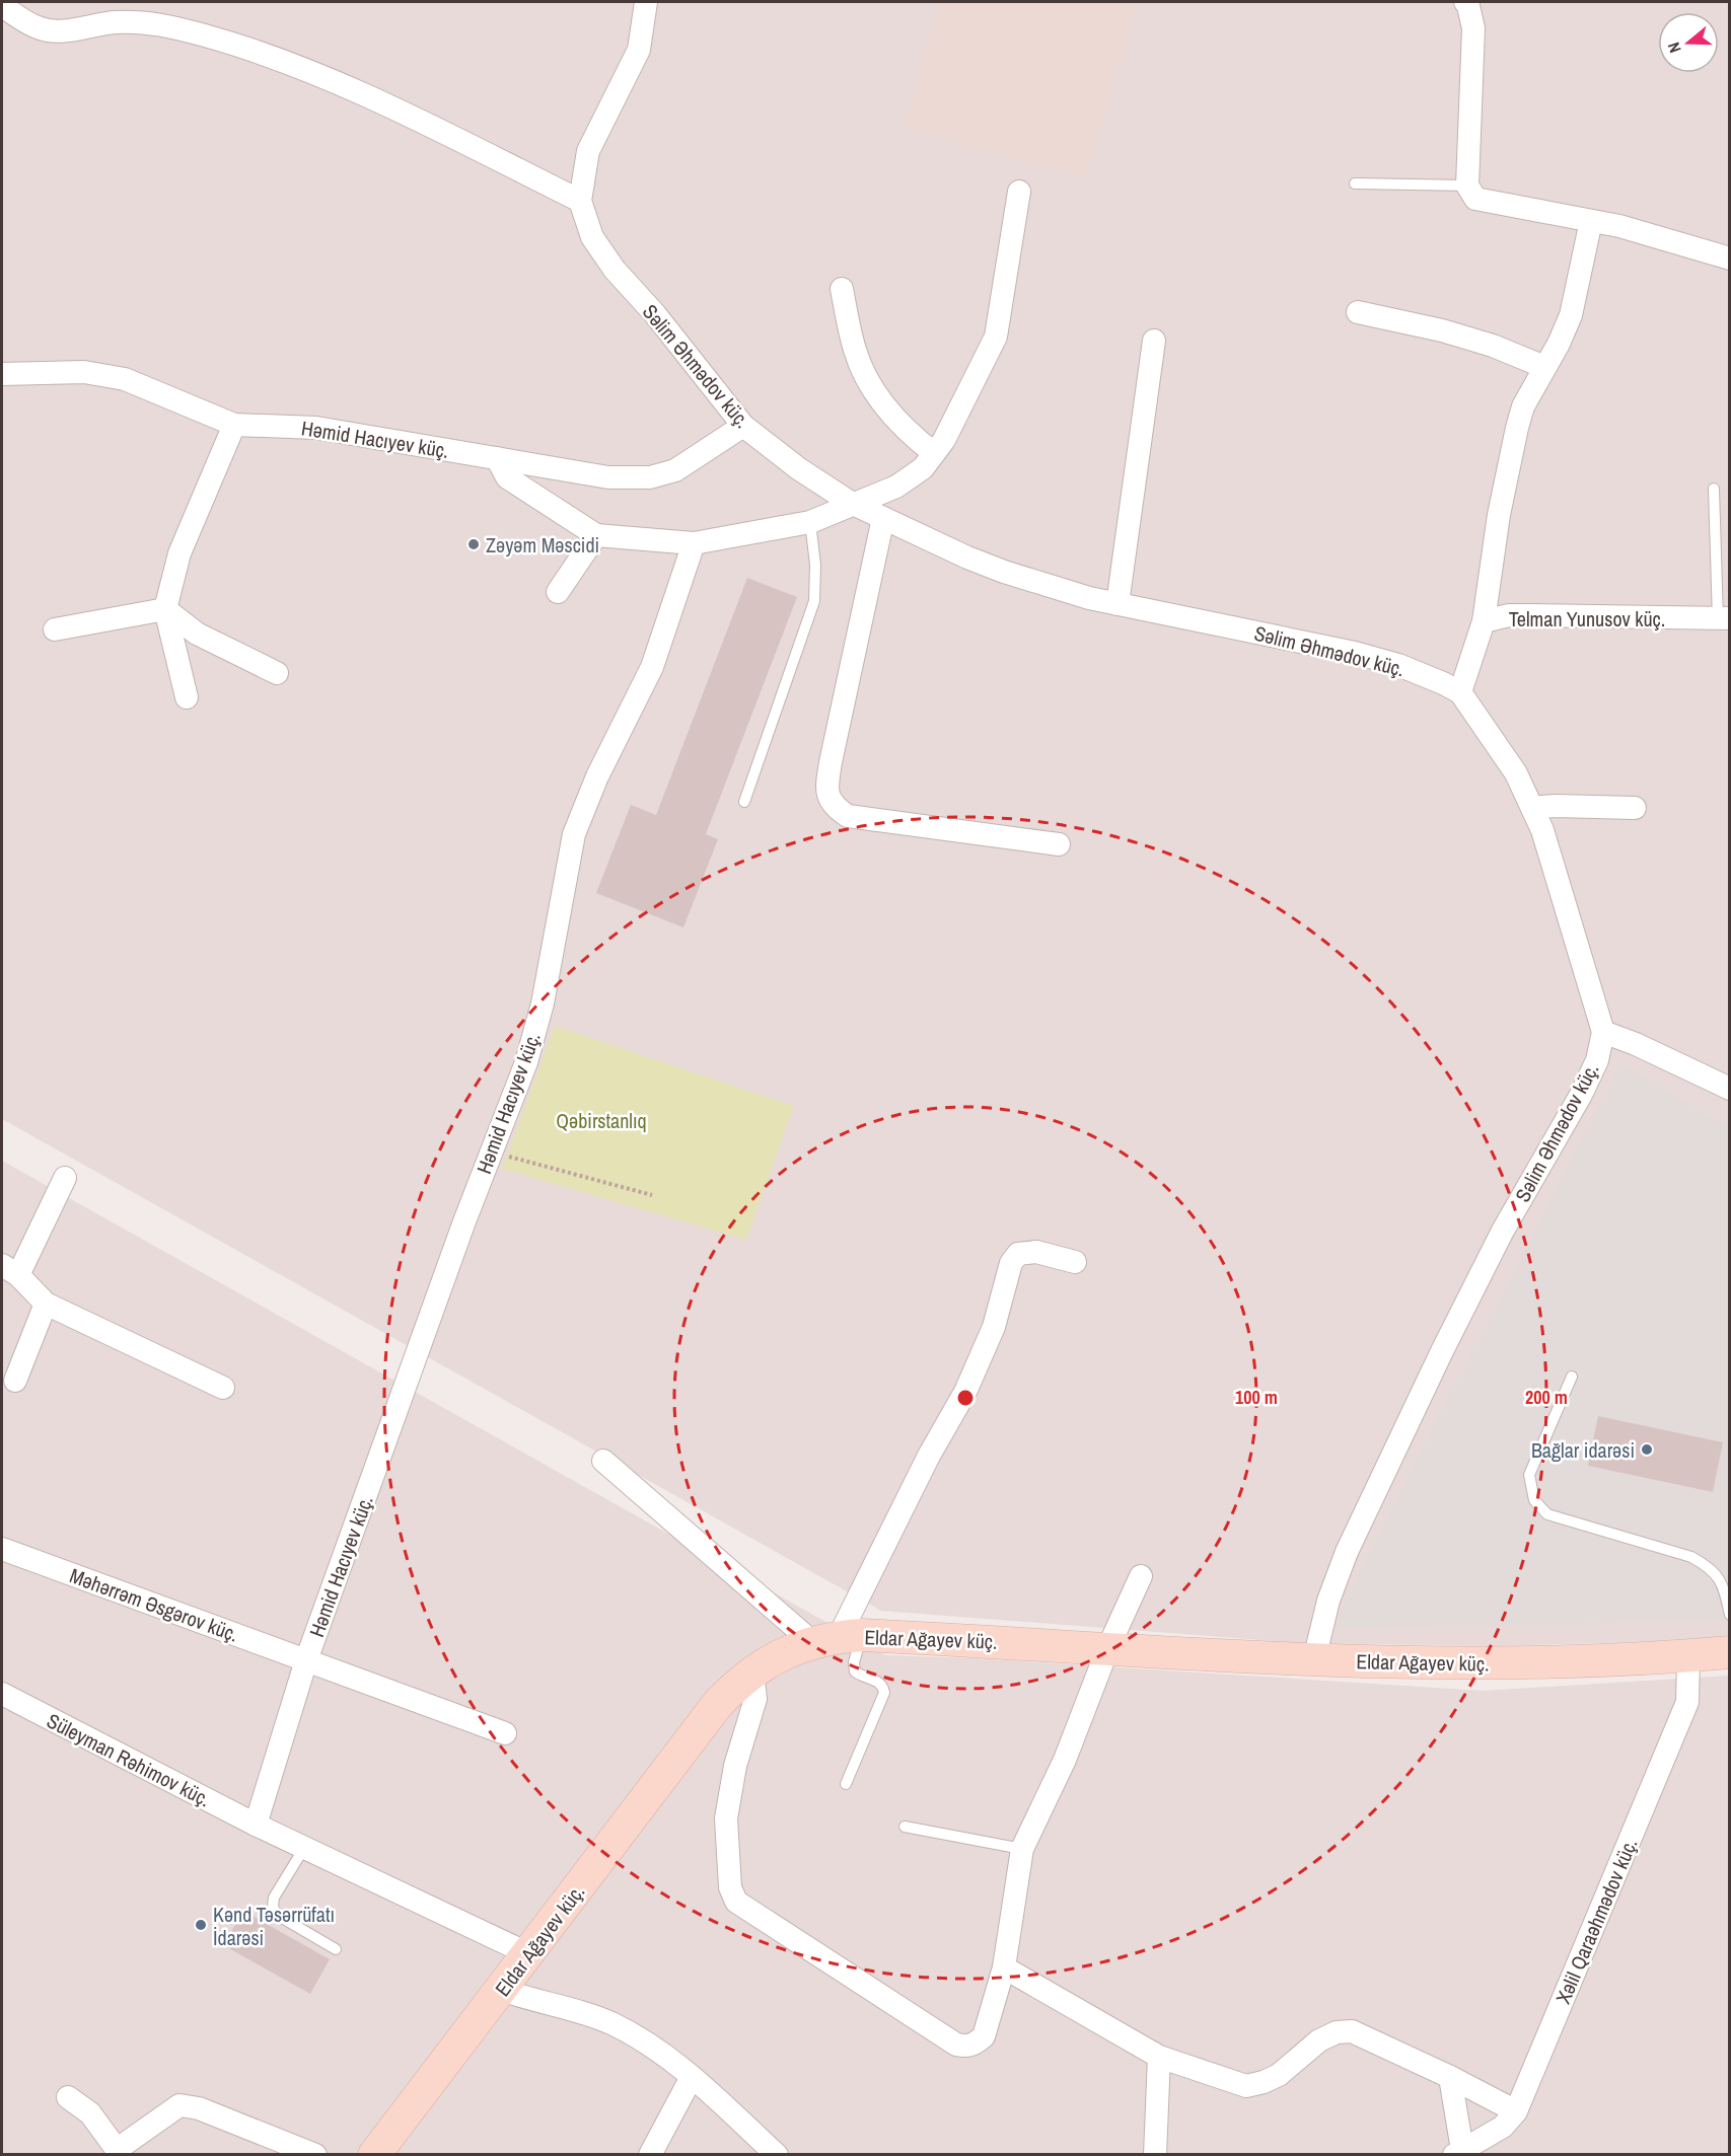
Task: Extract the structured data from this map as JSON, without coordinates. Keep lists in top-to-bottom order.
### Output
{
  "streets": {
    "main road": ["Eldar Ağayev küç."],
    "street": [
      "Səlim Əhmədov küç.",
      "Həmid Hacıyev küç.",
      "Telman Yunusov küç.",
      "Məhərrəm Əsgərov küç.",
      "Süleyman Rəhimov küç.",
      "Xəlil Qaraəhmədov küç."
    ]
  },
  "crossings": [
    ["Səlim Əhmədov küç.", "Həmid Hacıyev küç."],
    ["Səlim Əhmədov küç.", "Telman Yunusov küç."],
    ["Səlim Əhmədov küç.", "Eldar Ağayev küç."],
    ["Həmid Hacıyev küç.", "Məhərrəm Əsgərov küç."],
    ["Həmid Hacıyev küç.", "Süleyman Rəhimov küç."],
    ["Eldar Ağayev küç.", "Süleyman Rəhimov küç."],
    ["Eldar Ağayev küç.", "Xəlil Qaraəhmədov küç."]
  ],
  "parks": ["Qəbirstanlıq"],
  "places": ["Zəyəm Məscidi", "Bağlar idarəsi", "Kənd Təsərrüfatı İdarəsi"],
  "north": "left",
  "rings": ["100 m", "200 m"]
}
